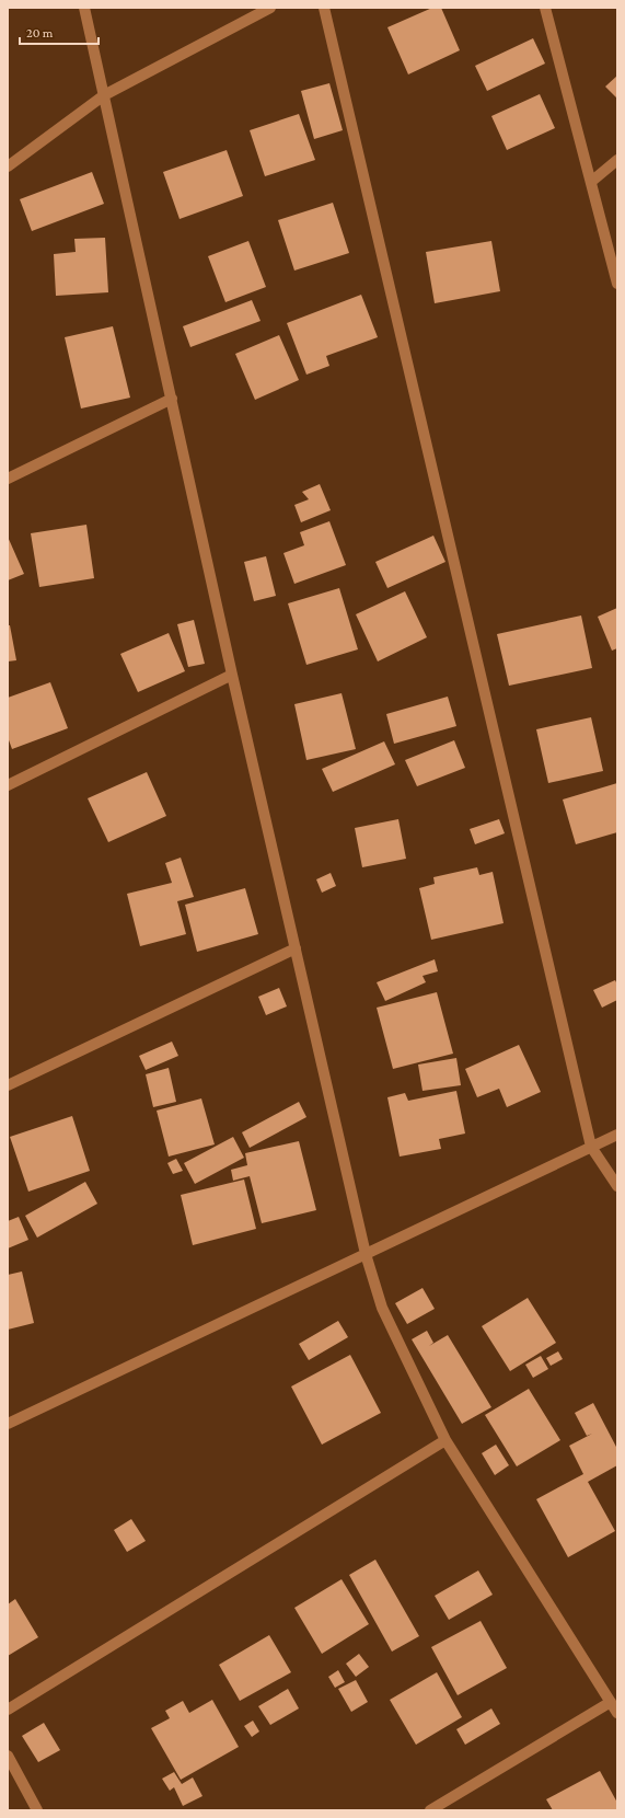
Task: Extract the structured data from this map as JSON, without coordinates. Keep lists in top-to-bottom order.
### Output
{
  "scale_bar": "20 m"
}
